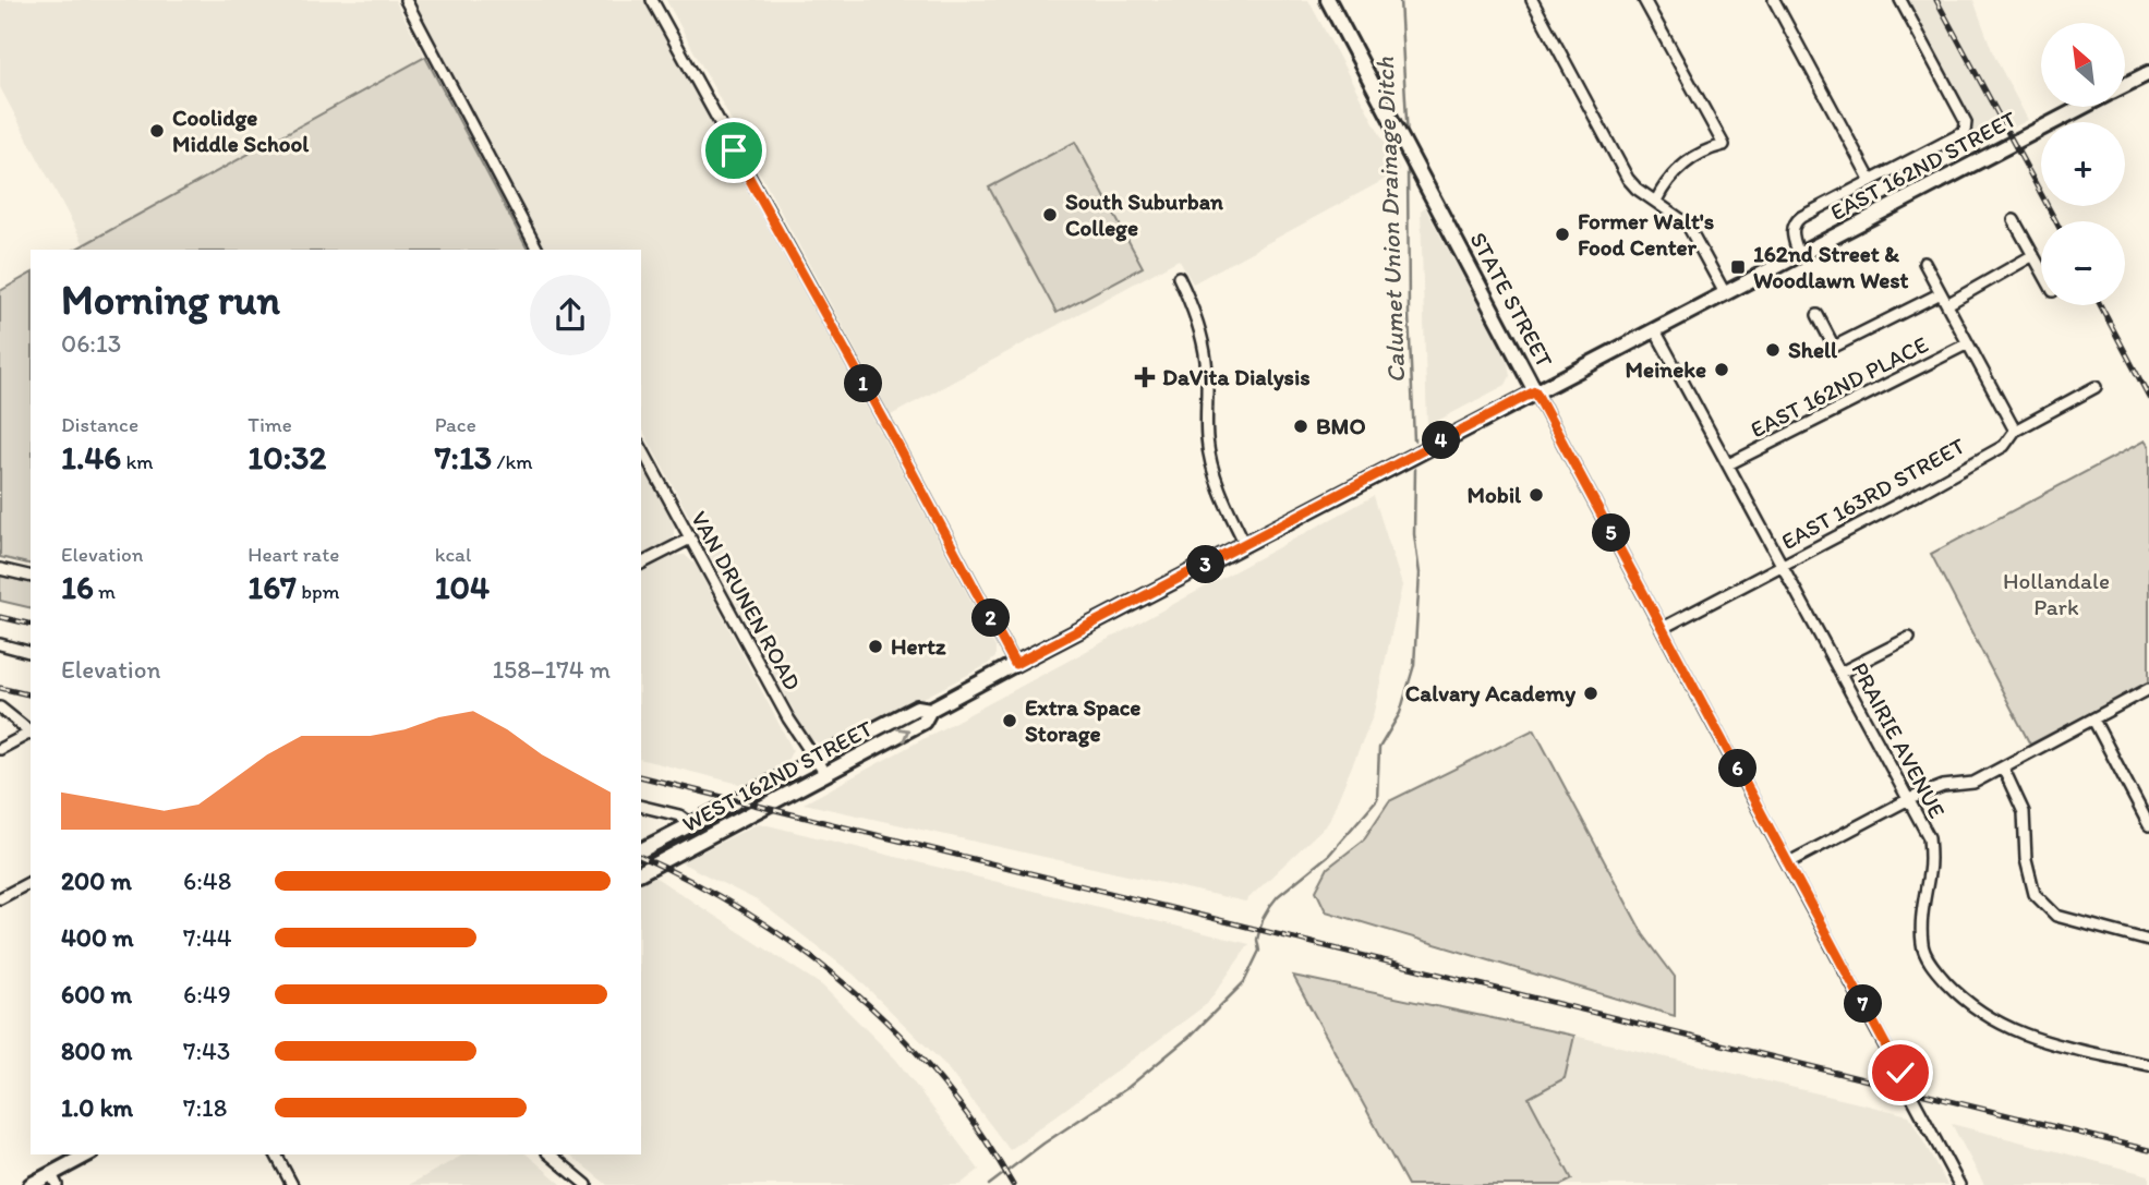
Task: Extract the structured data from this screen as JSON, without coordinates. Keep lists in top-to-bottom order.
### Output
{
  "streets": {
    "main road": ["EAST 162ND STREET", "STATE STREET", "WEST 162ND STREET"],
    "street": [
      "EAST 162ND PLACE",
      "EAST 163RD STREET",
      "VAN DRUNEN ROAD",
      "PRAIRIE AVENUE"
    ]
  },
  "crossings": [
    ["EAST 162ND STREET", "STATE STREET"],
    ["EAST 162ND STREET", "PRAIRIE AVENUE"],
    ["EAST 162ND STREET", "WEST 162ND STREET"],
    ["STATE STREET", "EAST 163RD STREET"],
    ["STATE STREET", "WEST 162ND STREET"],
    ["EAST 162ND PLACE", "PRAIRIE AVENUE"],
    ["EAST 163RD STREET", "PRAIRIE AVENUE"],
    ["VAN DRUNEN ROAD", "WEST 162ND STREET"]
  ],
  "water": ["Calumet Union Drainage Ditch"],
  "parks": ["Hollandale Park"],
  "places": {
    "other": [
      "Coolidge Middle School",
      "South Suburban College",
      "Former Walt's Food Center",
      "Shell",
      "Meineke",
      "BMO",
      "Mobil",
      "Hertz",
      "Calvary Academy",
      "Extra Space Storage"
    ],
    "transit": ["162nd Street & Woodlawn West"],
    "health": ["DaVita Dialysis"]
  },
  "north": "top left",
  "page": {
    "map_buttons": ["+", "−"],
    "heading": ["Morning run", "06:13"],
    "pins": [
      "1",
      "4",
      "5",
      "3",
      "2",
      "6",
      "7"
    ],
    "stats": [
      ["Distance", "1.46 km"],
      ["Time", "10:32"],
      ["Pace", "7:13 /km"],
      ["Elevation", "16 m"],
      ["Heart rate", "167 bpm"],
      ["kcal", "104"]
    ],
    "chart": ["Elevation", "158–174 m"],
    "list": [
      {
        "name": "200 m",
        "note": "6:48"
      },
      {
        "name": "400 m",
        "note": "7:44"
      },
      {
        "name": "600 m",
        "note": "6:49"
      },
      {
        "name": "800 m",
        "note": "7:43"
      },
      {
        "name": "1.0 km",
        "note": "7:18"
      }
    ]
  }
}
